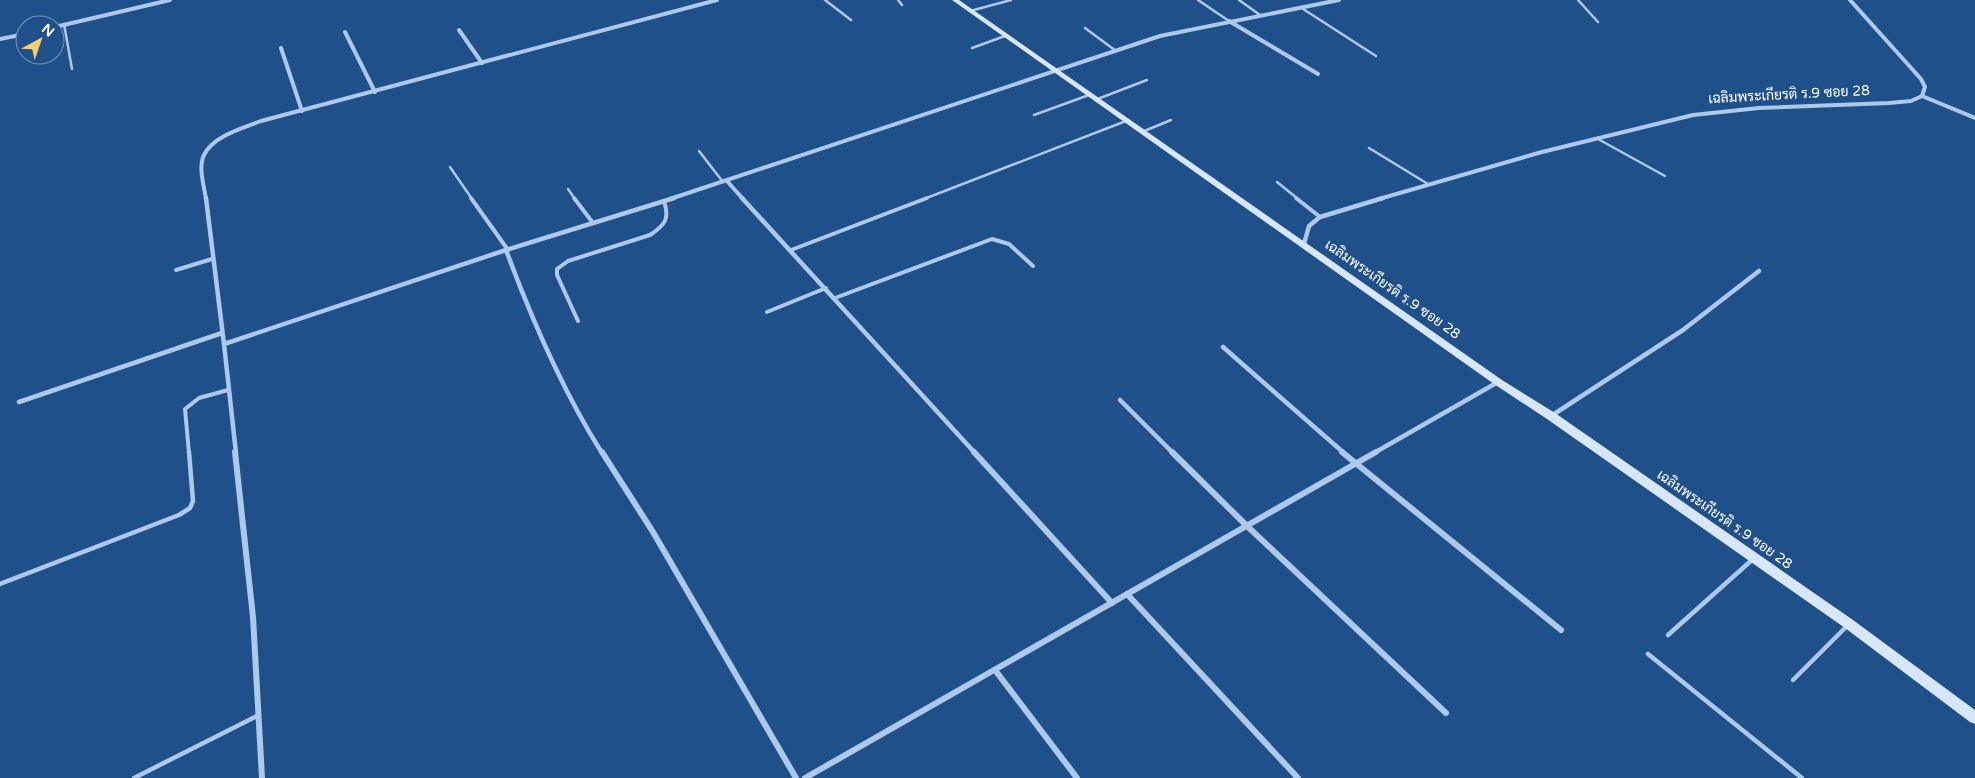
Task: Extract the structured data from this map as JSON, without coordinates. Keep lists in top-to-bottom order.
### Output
{
  "streets": {
    "street": ["เฉลิมพระเกียรติ ร.9 ซอย 28"]
  },
  "north": "top right"
}
